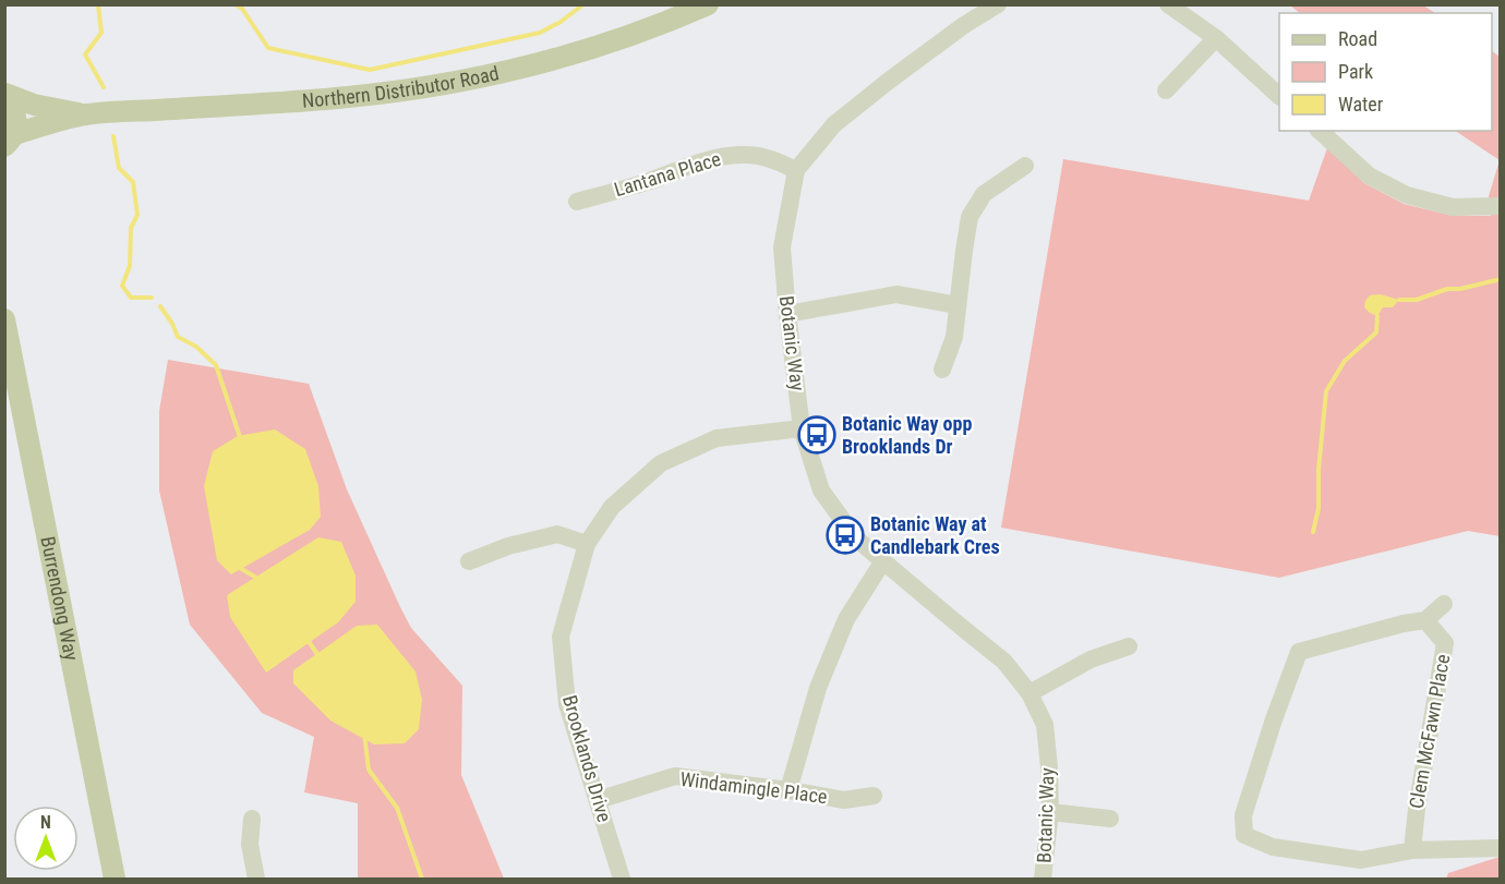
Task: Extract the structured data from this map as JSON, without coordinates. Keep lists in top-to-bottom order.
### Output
{
  "streets": {
    "main road": ["Northern Distributor Road", "Burrendong Way"],
    "street": [
      "Lantana Place",
      "Botanic Way",
      "Clem McFawn Place",
      "Brooklands Drive",
      "Windamingle Place"
    ]
  },
  "crossings": [
    ["Lantana Place", "Botanic Way"],
    ["Botanic Way", "Brooklands Drive"],
    ["Brooklands Drive", "Windamingle Place"]
  ],
  "places": {
    "bus stop": ["Botanic Way opp Brooklands Dr", "Botanic Way at Candlebark Cres"]
  },
  "legend": ["Road", "Park", "Water"],
  "north": "top"
}
